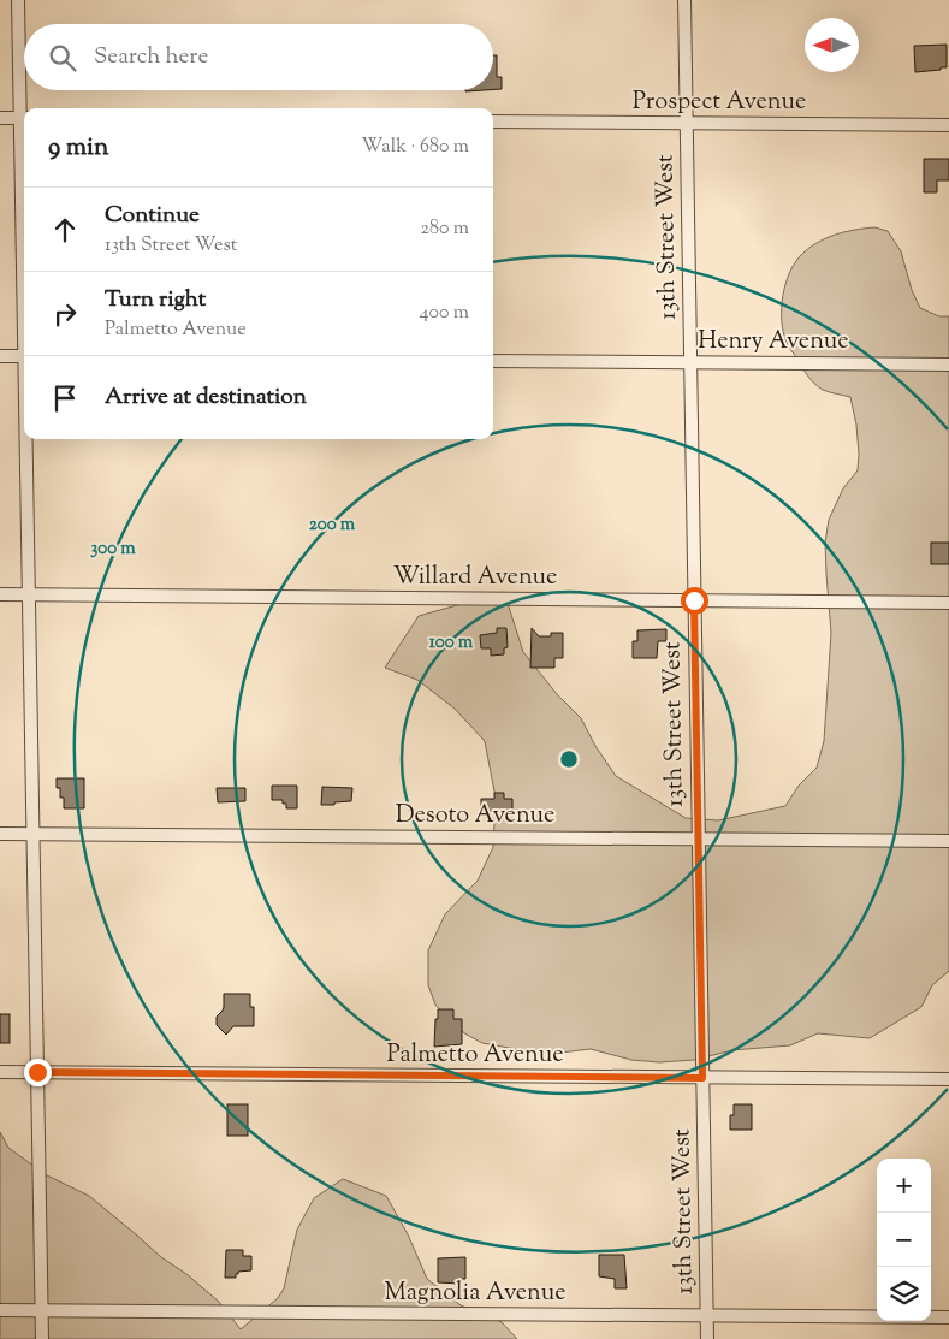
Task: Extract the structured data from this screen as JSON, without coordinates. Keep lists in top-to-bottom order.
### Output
{
  "streets": {
    "street": [
      "Prospect Avenue",
      "13th Street West",
      "Henry Avenue",
      "Willard Avenue",
      "Desoto Avenue",
      "Palmetto Avenue",
      "Magnolia Avenue"
    ]
  },
  "crossings": [
    ["Prospect Avenue", "13th Street West"],
    ["13th Street West", "Henry Avenue"],
    ["13th Street West", "Willard Avenue"],
    ["13th Street West", "Desoto Avenue"],
    ["13th Street West", "Palmetto Avenue"],
    ["13th Street West", "Magnolia Avenue"]
  ],
  "north": "left",
  "page": {
    "search": "Search here",
    "heading": ["9 min", "Walk · 680 m"],
    "list": [
      ["Continue", "13th Street West", "280 m"],
      ["Turn right", "Palmetto Avenue", "400 m"],
      "Arrive at destination"
    ],
    "map_buttons": ["+", "−"]
  },
  "rings": ["200 m", "300 m", "100 m"]
}
